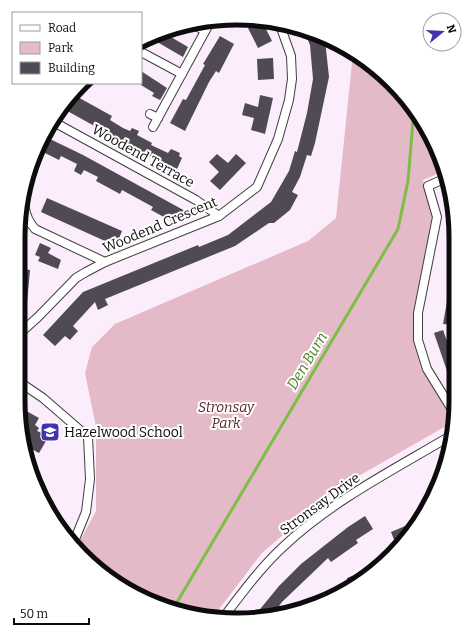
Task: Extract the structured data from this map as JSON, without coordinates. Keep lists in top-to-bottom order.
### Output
{
  "streets": {
    "street": ["Woodend Terrace", "Woodend Crescent", "Stronsay Drive"]
  },
  "crossings": [
    ["Woodend Terrace", "Woodend Crescent"]
  ],
  "water": ["Den Burn"],
  "parks": ["Stronsay Park"],
  "places": {
    "school or university": ["Hazelwood School"]
  },
  "legend": ["Road", "Park", "Building"],
  "scale_bar": "50 m",
  "north": "right"
}
